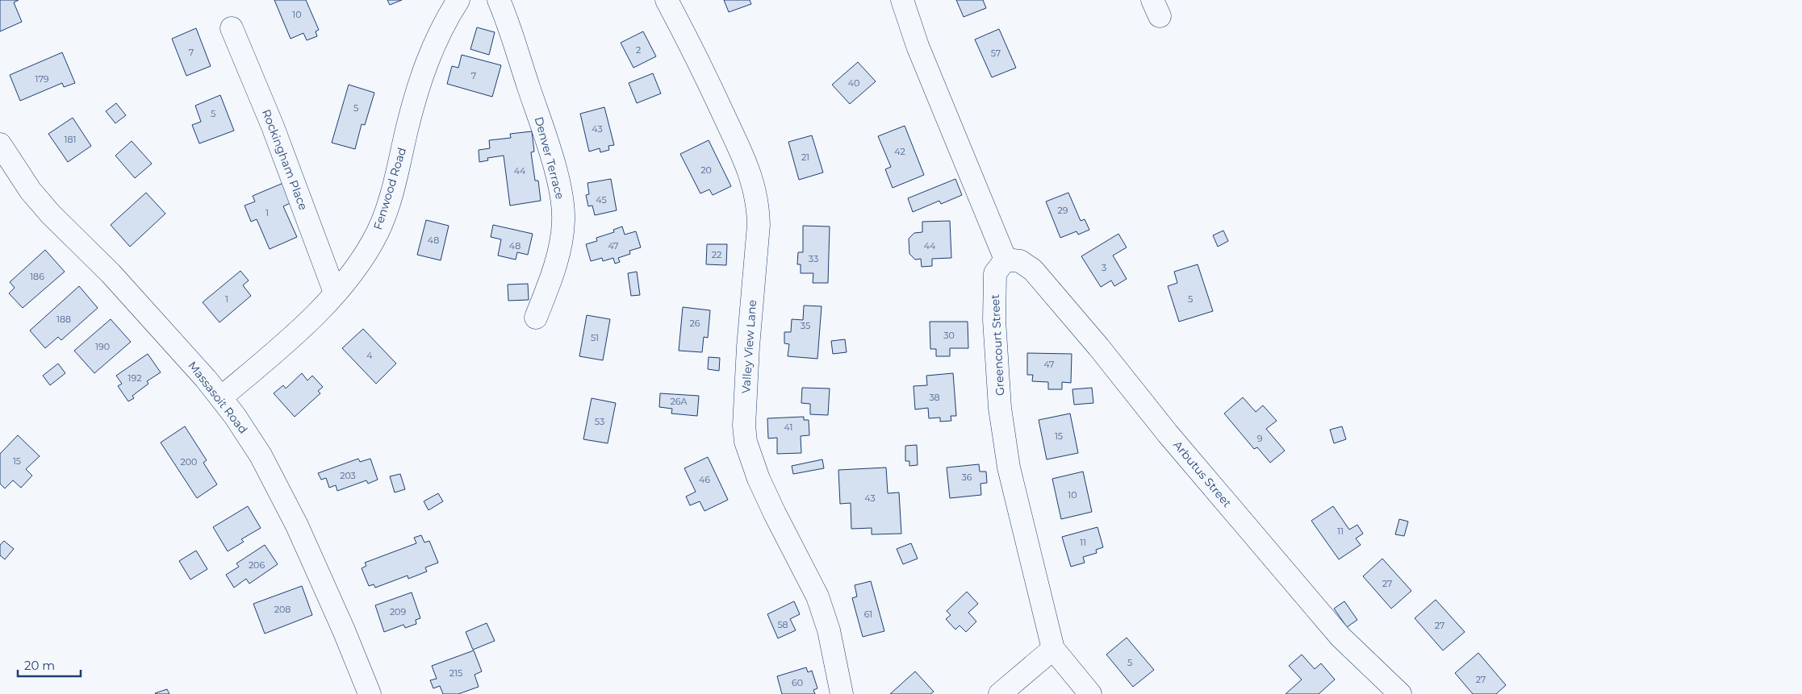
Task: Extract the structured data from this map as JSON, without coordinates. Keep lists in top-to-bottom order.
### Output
{
  "streets": {
    "street": [
      "Denver Terrace",
      "Rockingham Place",
      "Fenwood Road",
      "Greencourt Street",
      "Valley View Lane",
      "Massasoit Road",
      "Arbutus Street"
    ]
  },
  "crossings": [
    ["Rockingham Place", "Fenwood Road"],
    ["Fenwood Road", "Massasoit Road"],
    ["Greencourt Street", "Arbutus Street"]
  ],
  "house_numbers": [
    "10",
    "2",
    "7",
    "57",
    "7",
    "179",
    "40",
    "5",
    "5",
    "43",
    "181",
    "42",
    "21",
    "20",
    "44",
    "45",
    "29",
    "1",
    "48",
    "48",
    "47",
    "44",
    "22",
    "33",
    "3",
    "186",
    "1",
    "5",
    "188",
    "26",
    "35",
    "30",
    "51",
    "190",
    "4",
    "47",
    "192",
    "38",
    "26A",
    "53",
    "41",
    "15",
    "9",
    "15",
    "200",
    "203",
    "36",
    "46",
    "10",
    "43",
    "11",
    "11",
    "206",
    "27",
    "208",
    "209",
    "61",
    "58",
    "27",
    "5",
    "215",
    "27",
    "60"
  ],
  "scale_bar": "20 m"
}
